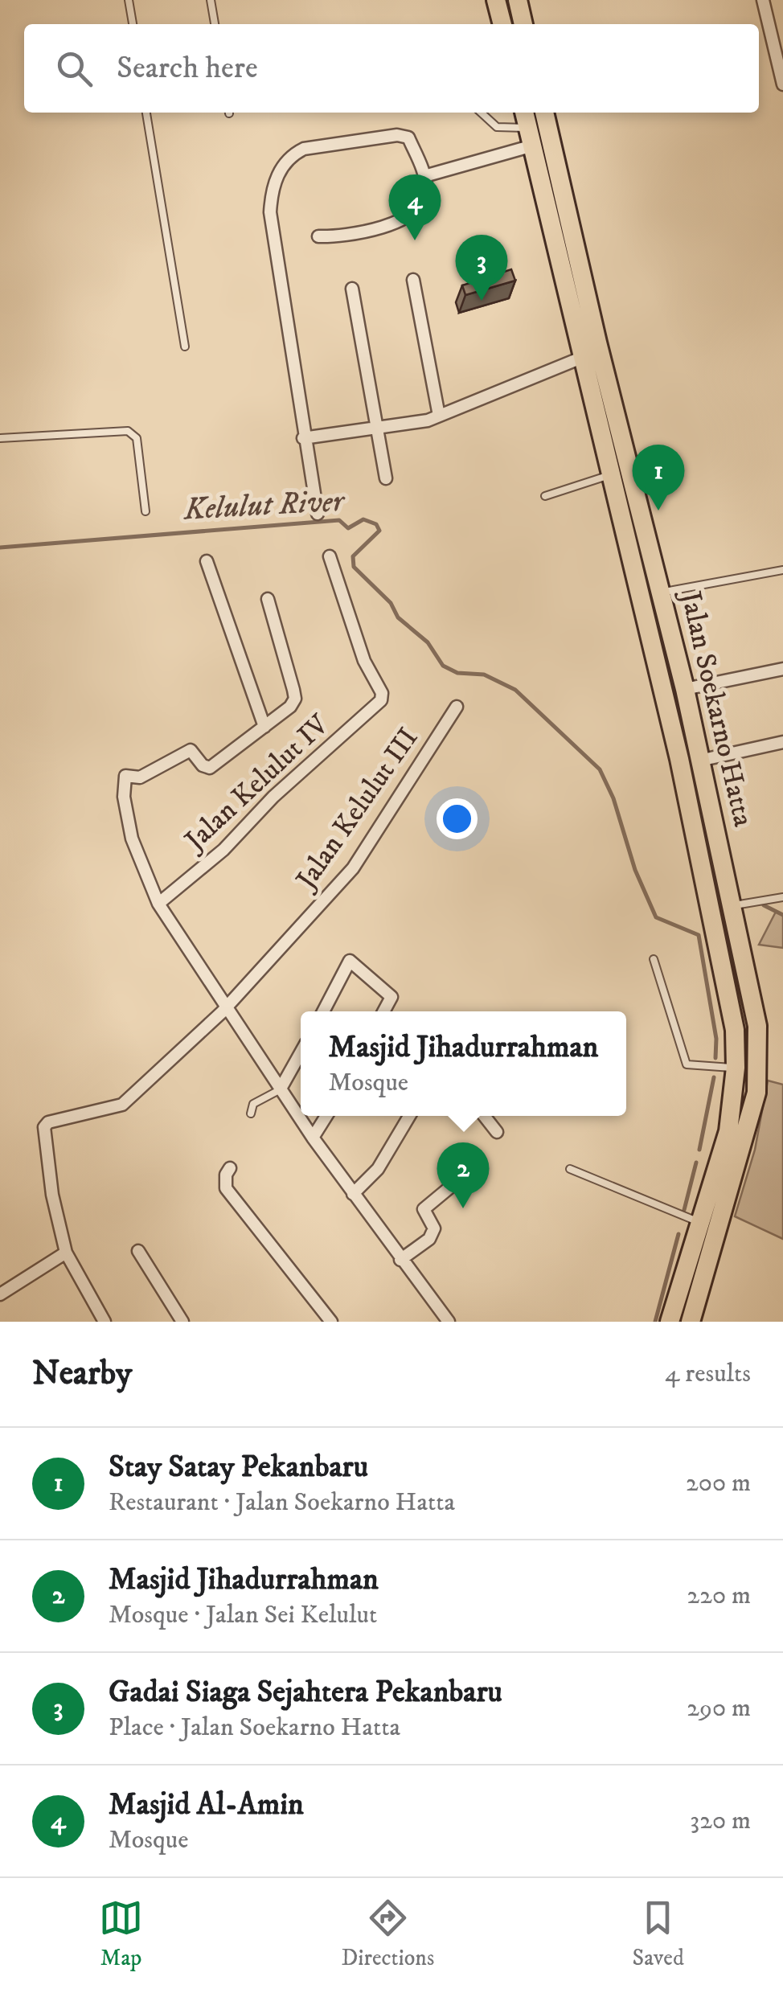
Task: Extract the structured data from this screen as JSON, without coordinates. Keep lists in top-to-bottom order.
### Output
{
  "streets": {
    "main road": ["Jalan Soekarno Hatta"],
    "street": ["Jalan Kelulut IV", "Jalan Kelulut III"]
  },
  "water": ["Kelulut River"],
  "page": {
    "search": "Search here",
    "pins": [
      "4",
      "3",
      "1",
      "2"
    ],
    "popup": ["Masjid Jihadurrahman", "Mosque"],
    "heading": ["Nearby", "4 results"],
    "list": [
      {
        "mark": "1",
        "name": "Stay Satay Pekanbaru",
        "note": "Restaurant · Jalan Soekarno Hatta",
        "value": "200 m"
      },
      {
        "mark": "2",
        "name": "Masjid Jihadurrahman",
        "note": "Mosque · Jalan Sei Kelulut",
        "value": "220 m"
      },
      {
        "mark": "3",
        "name": "Gadai Siaga Sejahtera Pekanbaru",
        "note": "Place · Jalan Soekarno Hatta",
        "value": "290 m"
      },
      {
        "mark": "4",
        "name": "Masjid Al-Amin",
        "note": "Mosque",
        "value": "320 m"
      }
    ],
    "nav": ["Map", "Directions", "Saved"]
  }
}
